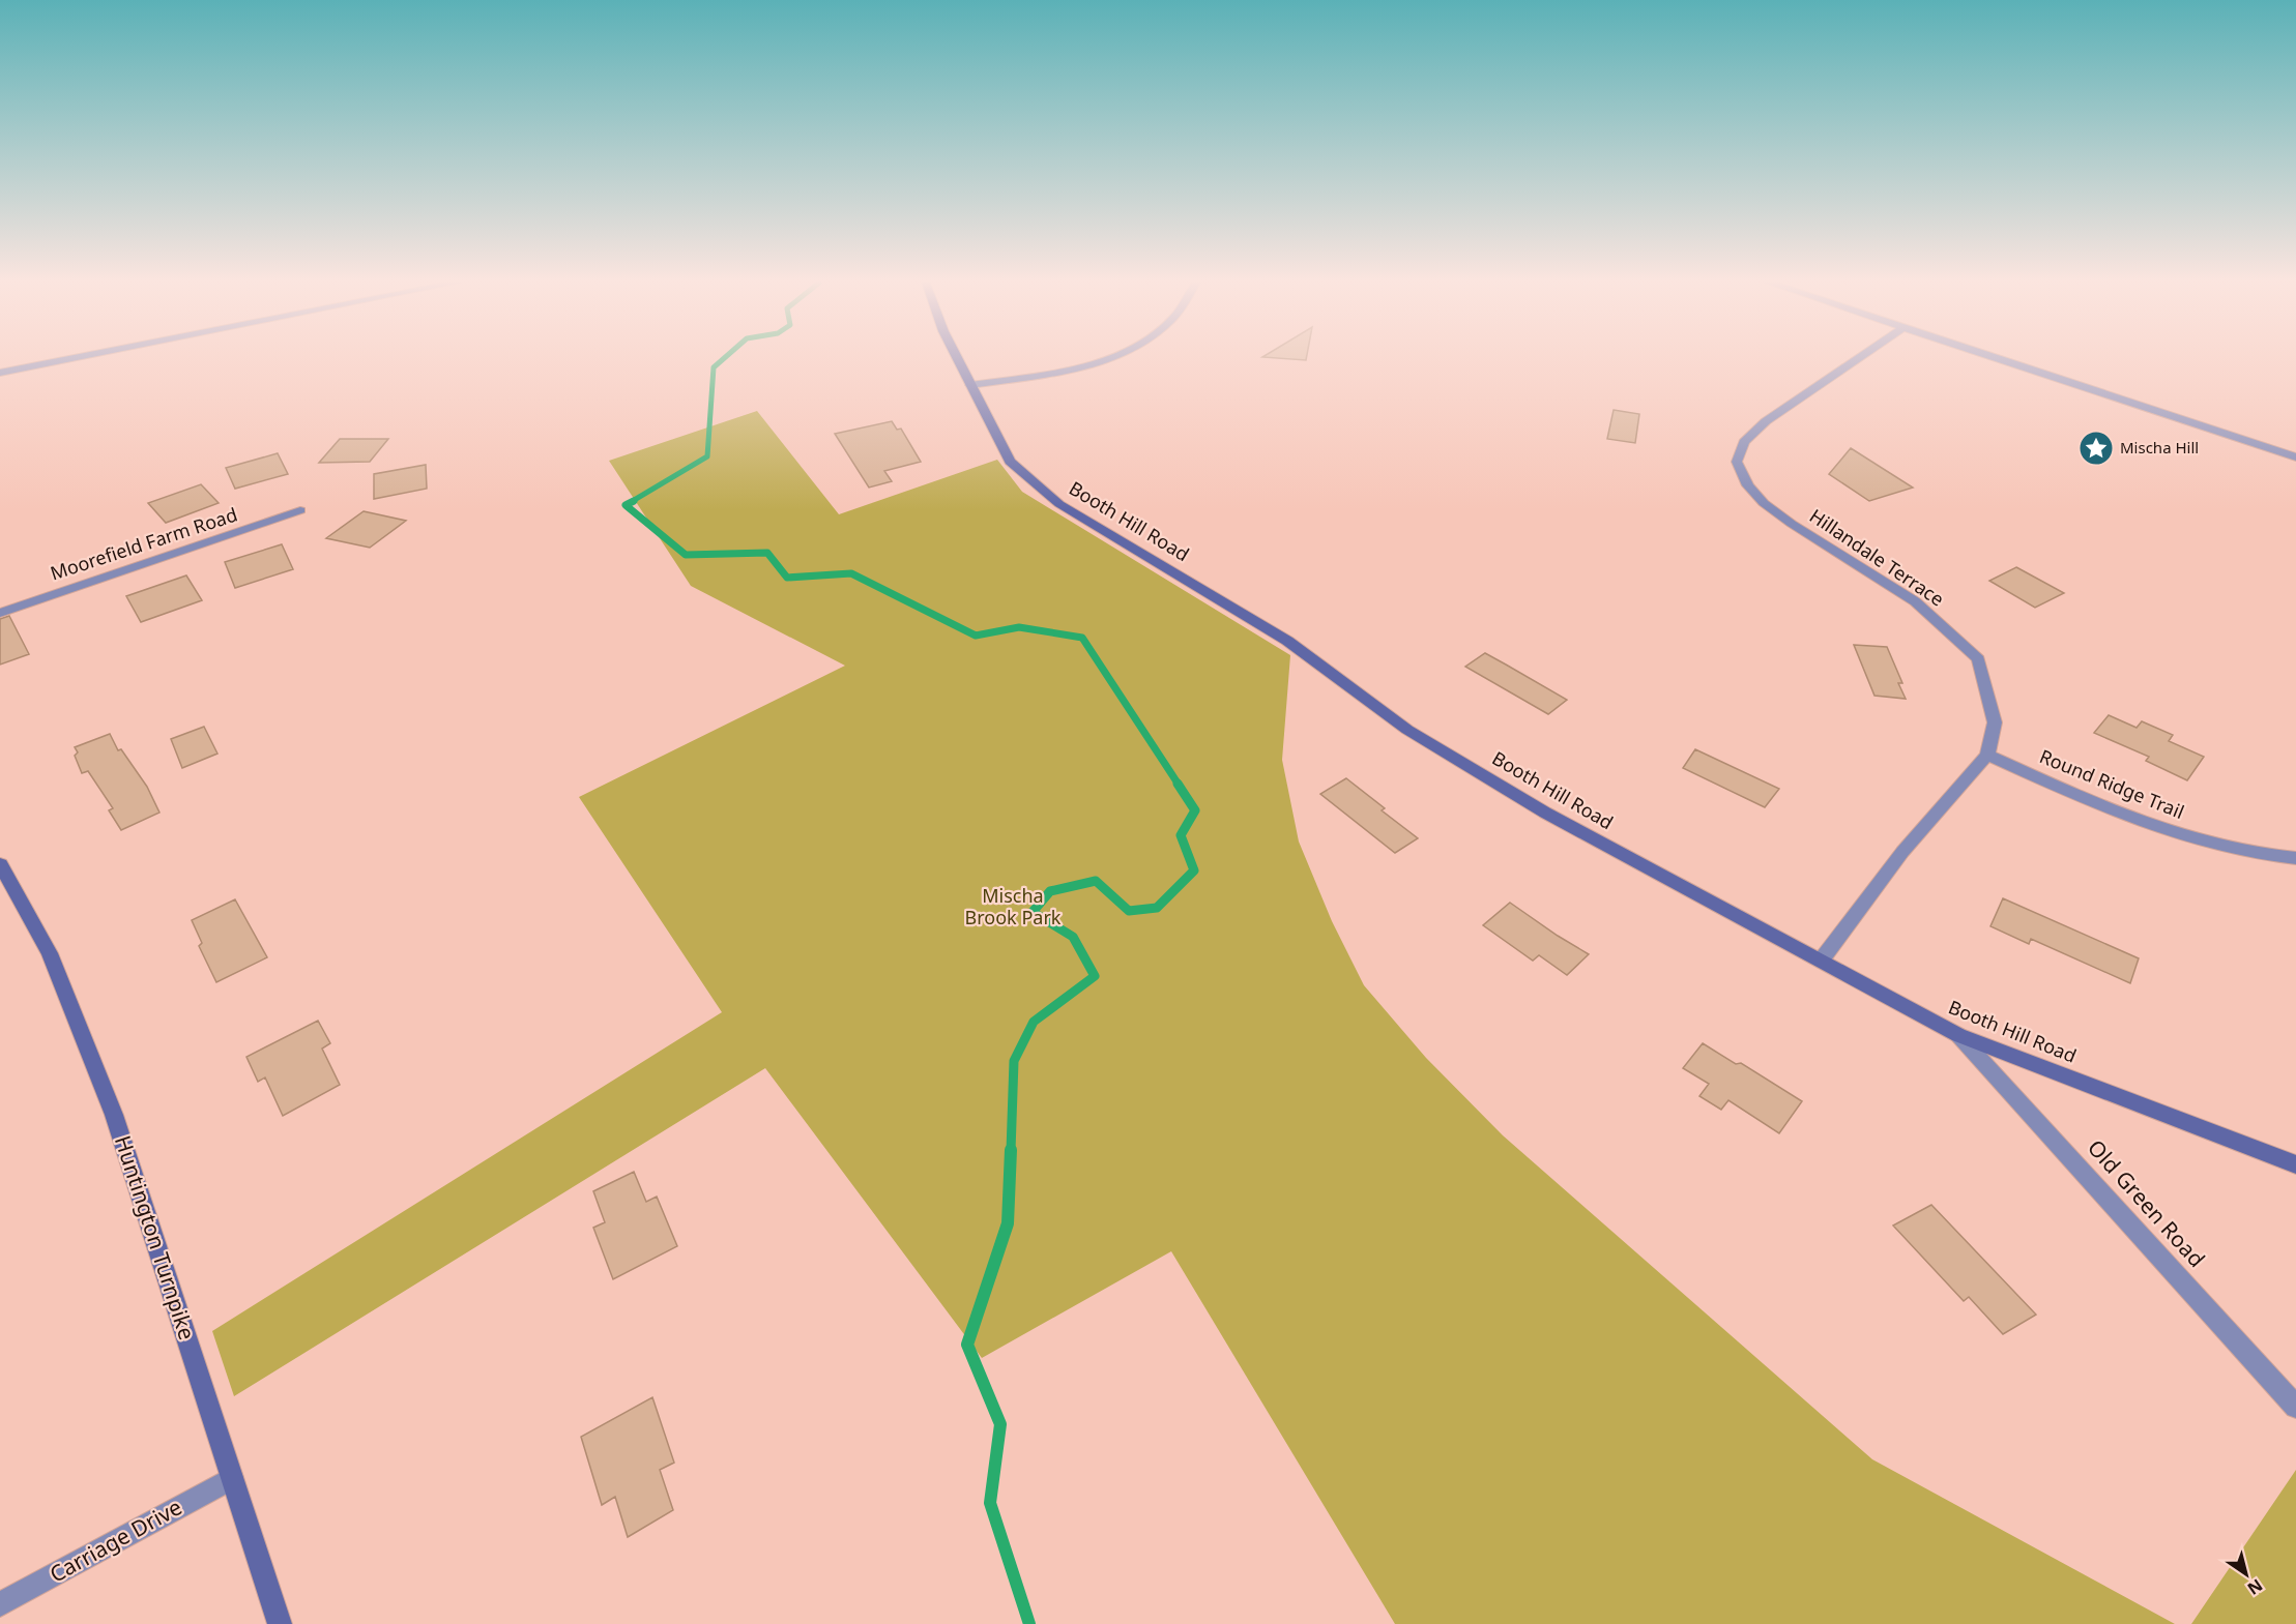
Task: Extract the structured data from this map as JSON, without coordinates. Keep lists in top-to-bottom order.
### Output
{
  "streets": {
    "street": [
      "Booth Hill Road",
      "Moorefield Farm Road",
      "Hillandale Terrace",
      "Round Ridge Trail",
      "Old Green Road",
      "Huntington Turnpike",
      "Carriage Drive"
    ]
  },
  "crossings": [
    ["Booth Hill Road", "Hillandale Terrace"],
    ["Booth Hill Road", "Old Green Road"],
    ["Hillandale Terrace", "Round Ridge Trail"],
    ["Huntington Turnpike", "Carriage Drive"]
  ],
  "parks": ["Mischa Brook Park"],
  "places": {
    "place": ["Mischa Hill"]
  },
  "north": "bottom right"
}
